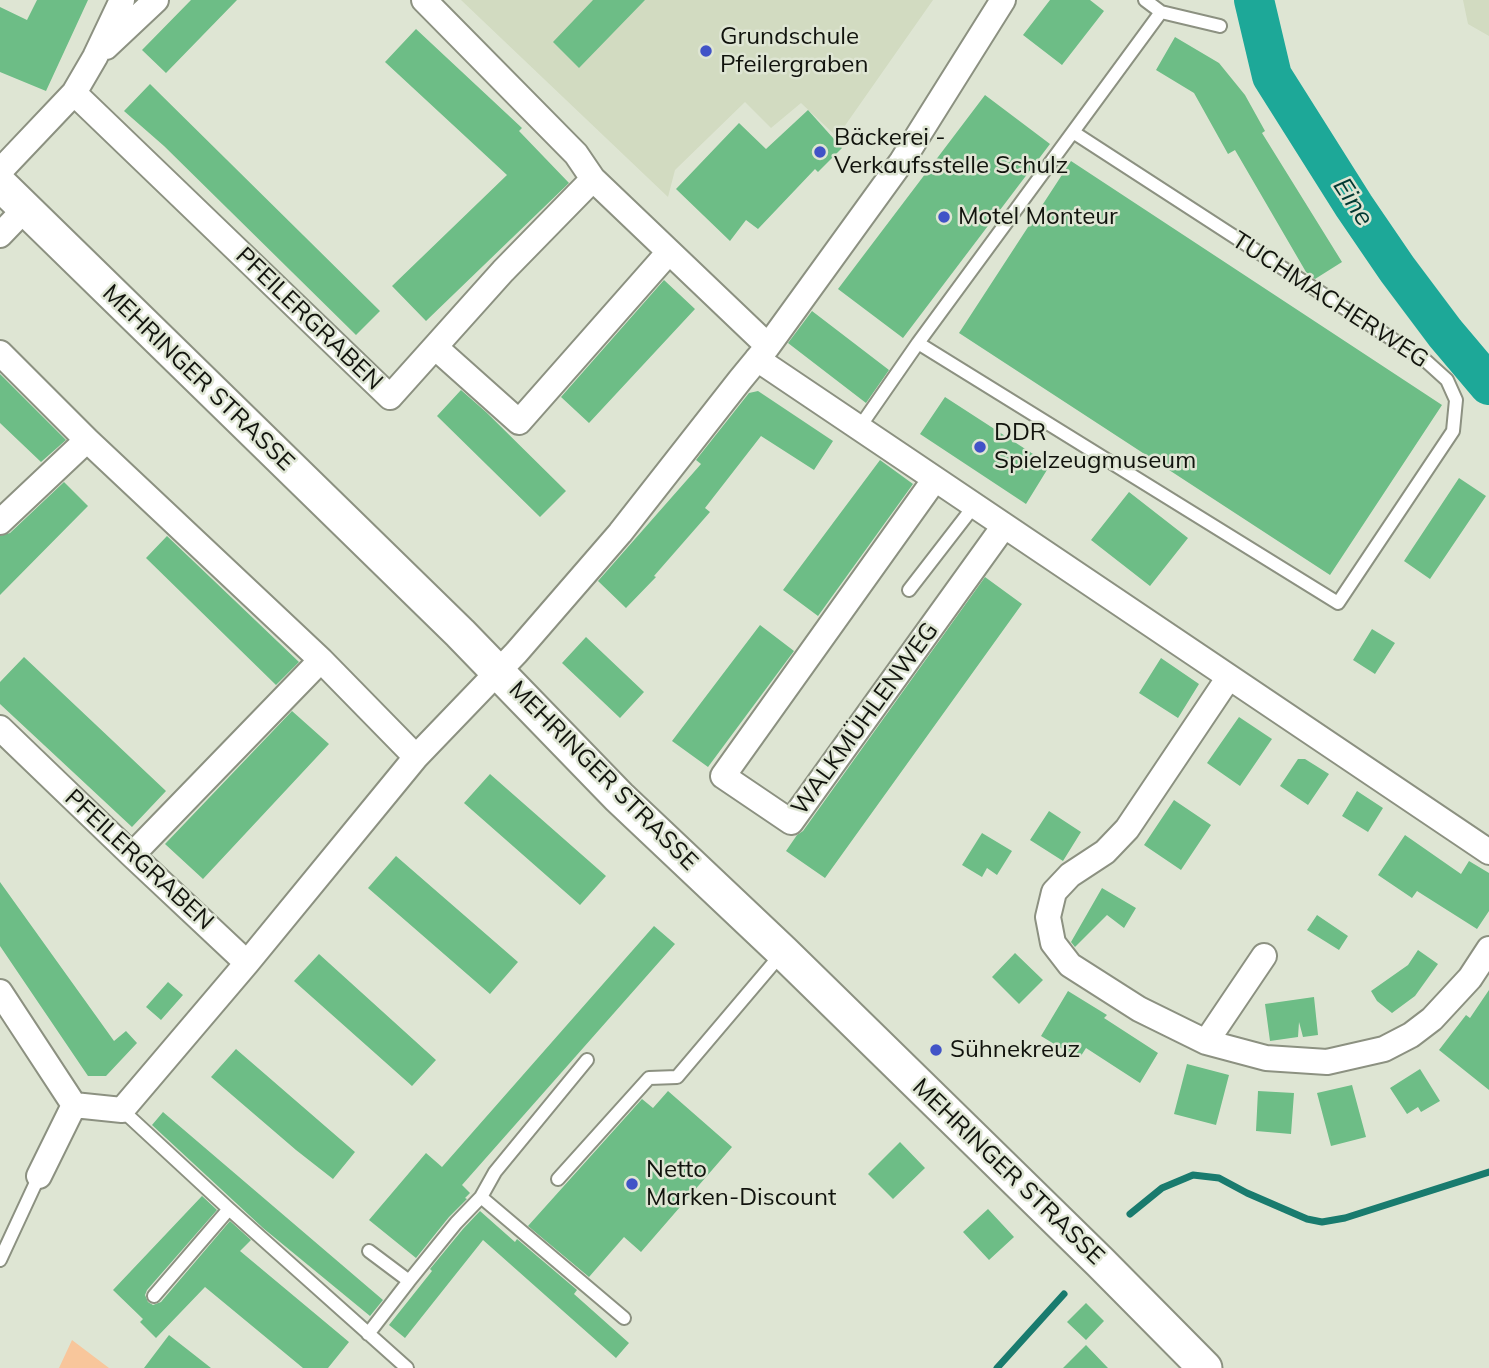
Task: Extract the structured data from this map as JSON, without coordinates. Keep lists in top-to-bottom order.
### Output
{
  "streets": {
    "main road": ["MEHRINGER STRASSE"],
    "street": ["PFEILERGRABEN", "WALKMÜHLENWEG"],
    "lane": ["TUCHMACHERWEG"]
  },
  "water": ["Eine"],
  "places": [
    "Grundschule Pfeilergraben",
    "Bäckerei - Verkaufsstelle Schulz",
    "Motel Monteur",
    "DDR Spielzeugmuseum",
    "Sühnekreuz",
    "Netto Marken-Discount"
  ]
}
